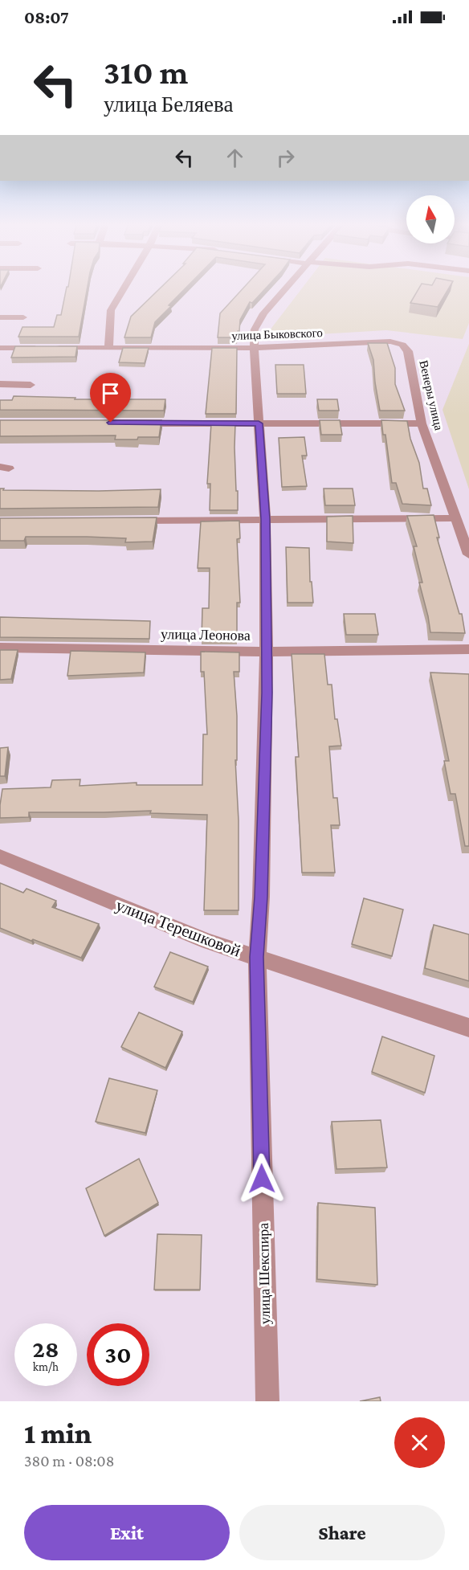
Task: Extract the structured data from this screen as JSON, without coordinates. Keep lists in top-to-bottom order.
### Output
{
  "streets": {
    "street": [
      "улица Быковского",
      "Венеры улица",
      "улица Леонова",
      "улица Терешковой",
      "улица Шекспира"
    ]
  },
  "crossings": [
    ["улица Быковского", "Венеры улица"],
    ["улица Быковского", "улица Шекспира"],
    ["улица Леонова", "улица Шекспира"],
    ["улица Терешковой", "улица Шекспира"]
  ],
  "north": "top",
  "page": {
    "status": "08:07",
    "turn": ["310 m", "улица Беляева"],
    "speed": "28 km/h",
    "limit": "30",
    "heading": ["1 min", "380 m · 08:08"],
    "buttons": ["Exit", "Share"]
  }
}
